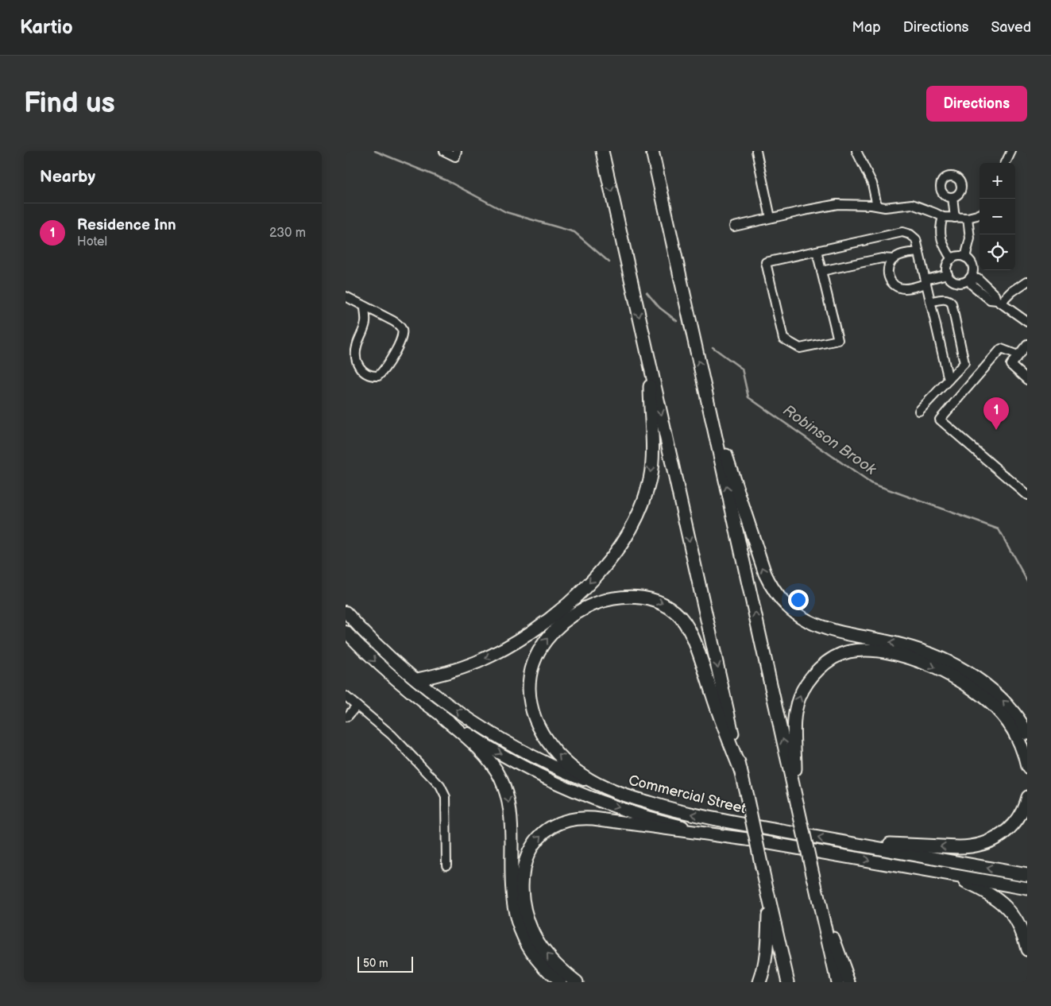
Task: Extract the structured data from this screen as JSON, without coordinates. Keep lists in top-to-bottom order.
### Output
{
  "streets": {
    "highway": ["Commercial Street"]
  },
  "water": ["Robinson Brook"],
  "scale_bar": "50 m",
  "page": {
    "header": "Kartio",
    "nav": ["Map", "Directions", "Saved"],
    "buttons": "Directions",
    "title": "Find us",
    "heading": "Nearby",
    "map_buttons": ["+", "−"],
    "list": [
      {
        "mark": "1",
        "name": "Residence Inn",
        "note": "Hotel",
        "value": "230 m"
      }
    ],
    "pins": "1",
    "scale": "50 m"
  }
}
